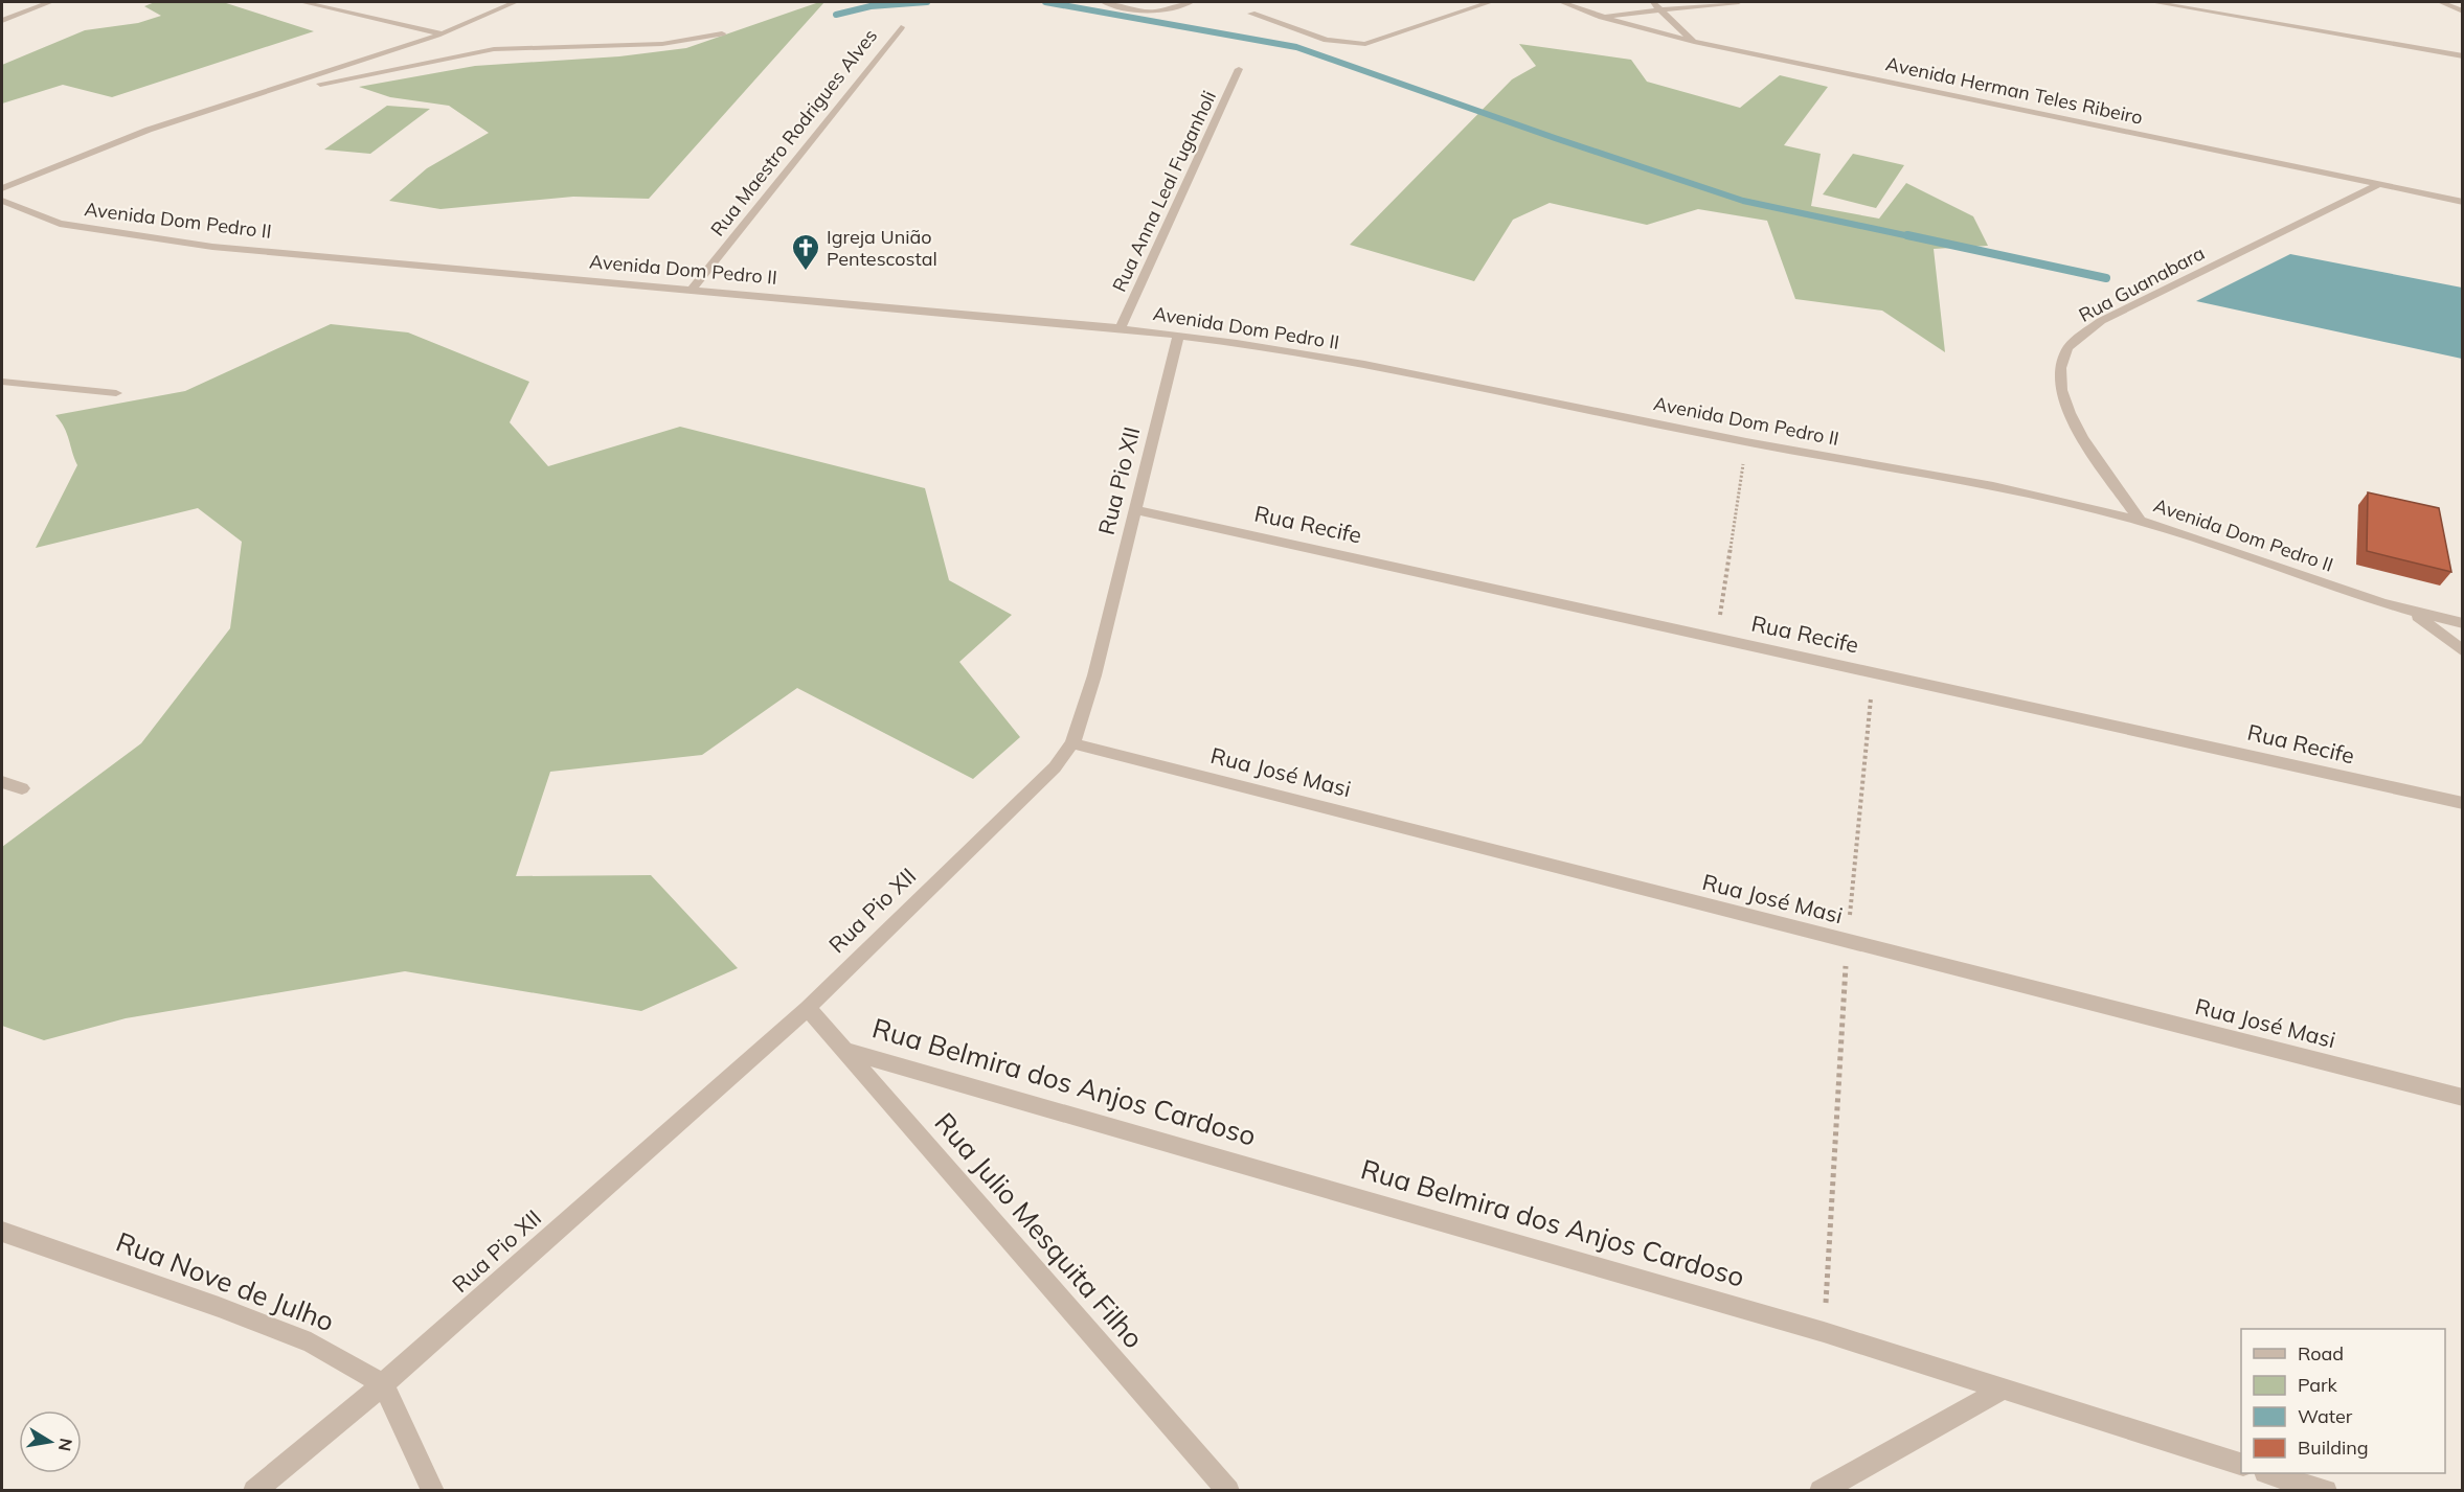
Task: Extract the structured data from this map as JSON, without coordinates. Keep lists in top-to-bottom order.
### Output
{
  "streets": {
    "street": [
      "Avenida Herman Teles Ribeiro",
      "Rua Maestro Rodrigues Alves",
      "Rua Anna Leal Fuganholi",
      "Avenida Dom Pedro II",
      "Rua Guanabara",
      "Rua Pio XII",
      "Rua Recife",
      "Rua José Masi",
      "Rua Belmira dos Anjos Cardoso",
      "Rua Julio Mesquita Filho",
      "Rua Nove de Julho"
    ]
  },
  "crossings": [
    ["Avenida Herman Teles Ribeiro", "Rua Guanabara"],
    ["Rua Maestro Rodrigues Alves", "Avenida Dom Pedro II"],
    ["Rua Anna Leal Fuganholi", "Avenida Dom Pedro II"],
    ["Avenida Dom Pedro II", "Rua Guanabara"],
    ["Avenida Dom Pedro II", "Rua Pio XII"],
    ["Rua Pio XII", "Rua Recife"],
    ["Rua Pio XII", "Rua José Masi"],
    ["Rua Pio XII", "Rua Julio Mesquita Filho"],
    ["Rua Pio XII", "Rua Nove de Julho"],
    ["Rua Belmira dos Anjos Cardoso", "Rua Julio Mesquita Filho"]
  ],
  "places": {
    "church": ["Igreja União Pentescostal"]
  },
  "legend": [
    "Road",
    "Park",
    "Water",
    "Building"
  ],
  "north": "right"
}
